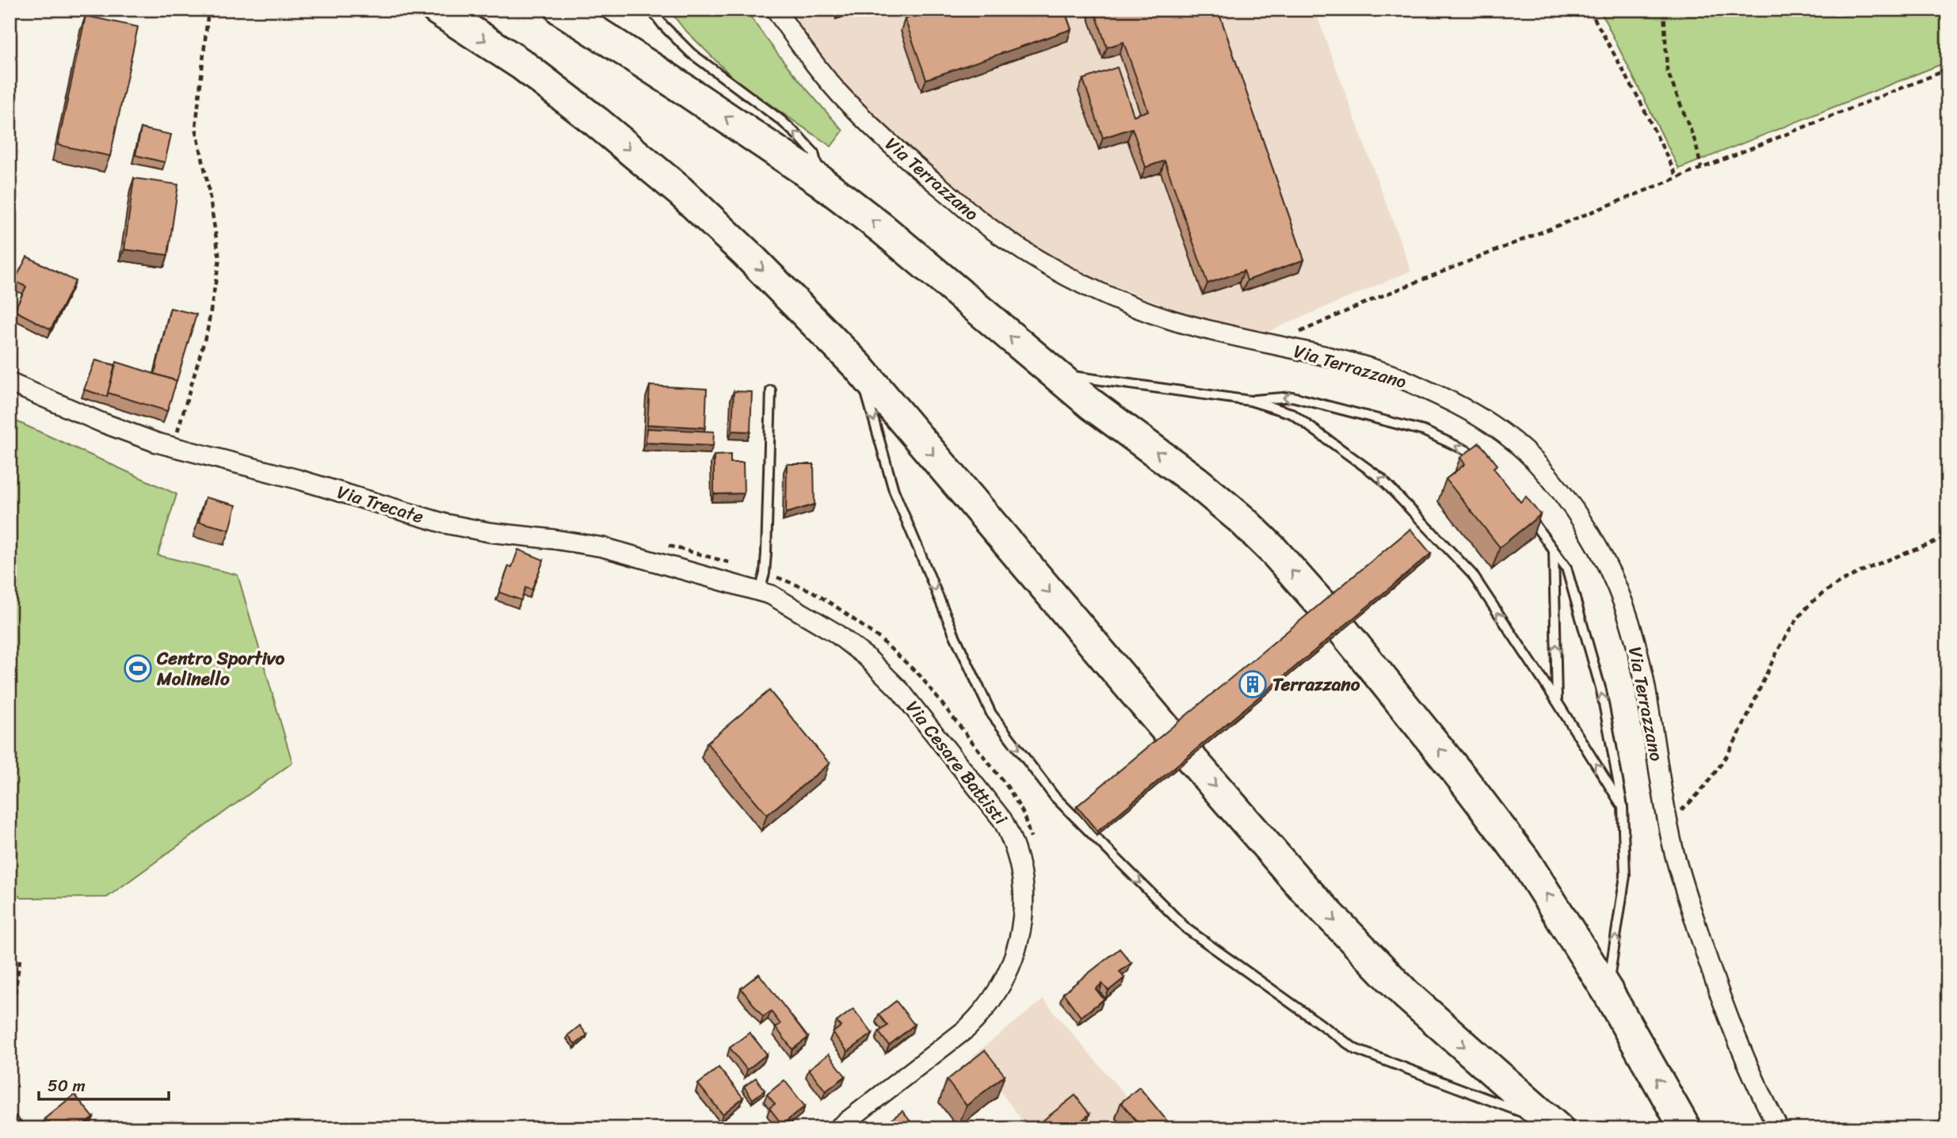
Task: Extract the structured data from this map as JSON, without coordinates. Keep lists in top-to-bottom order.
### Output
{
  "streets": {
    "street": ["Via Terrazzano", "Via Trecate", "Via Cesare Battisti"]
  },
  "crossings": [
    ["Via Trecate", "Via Cesare Battisti"]
  ],
  "places": {
    "sports": ["Centro Sportivo Molinello"],
    "building": ["Terrazzano"]
  },
  "scale_bar": "50 m"
}
